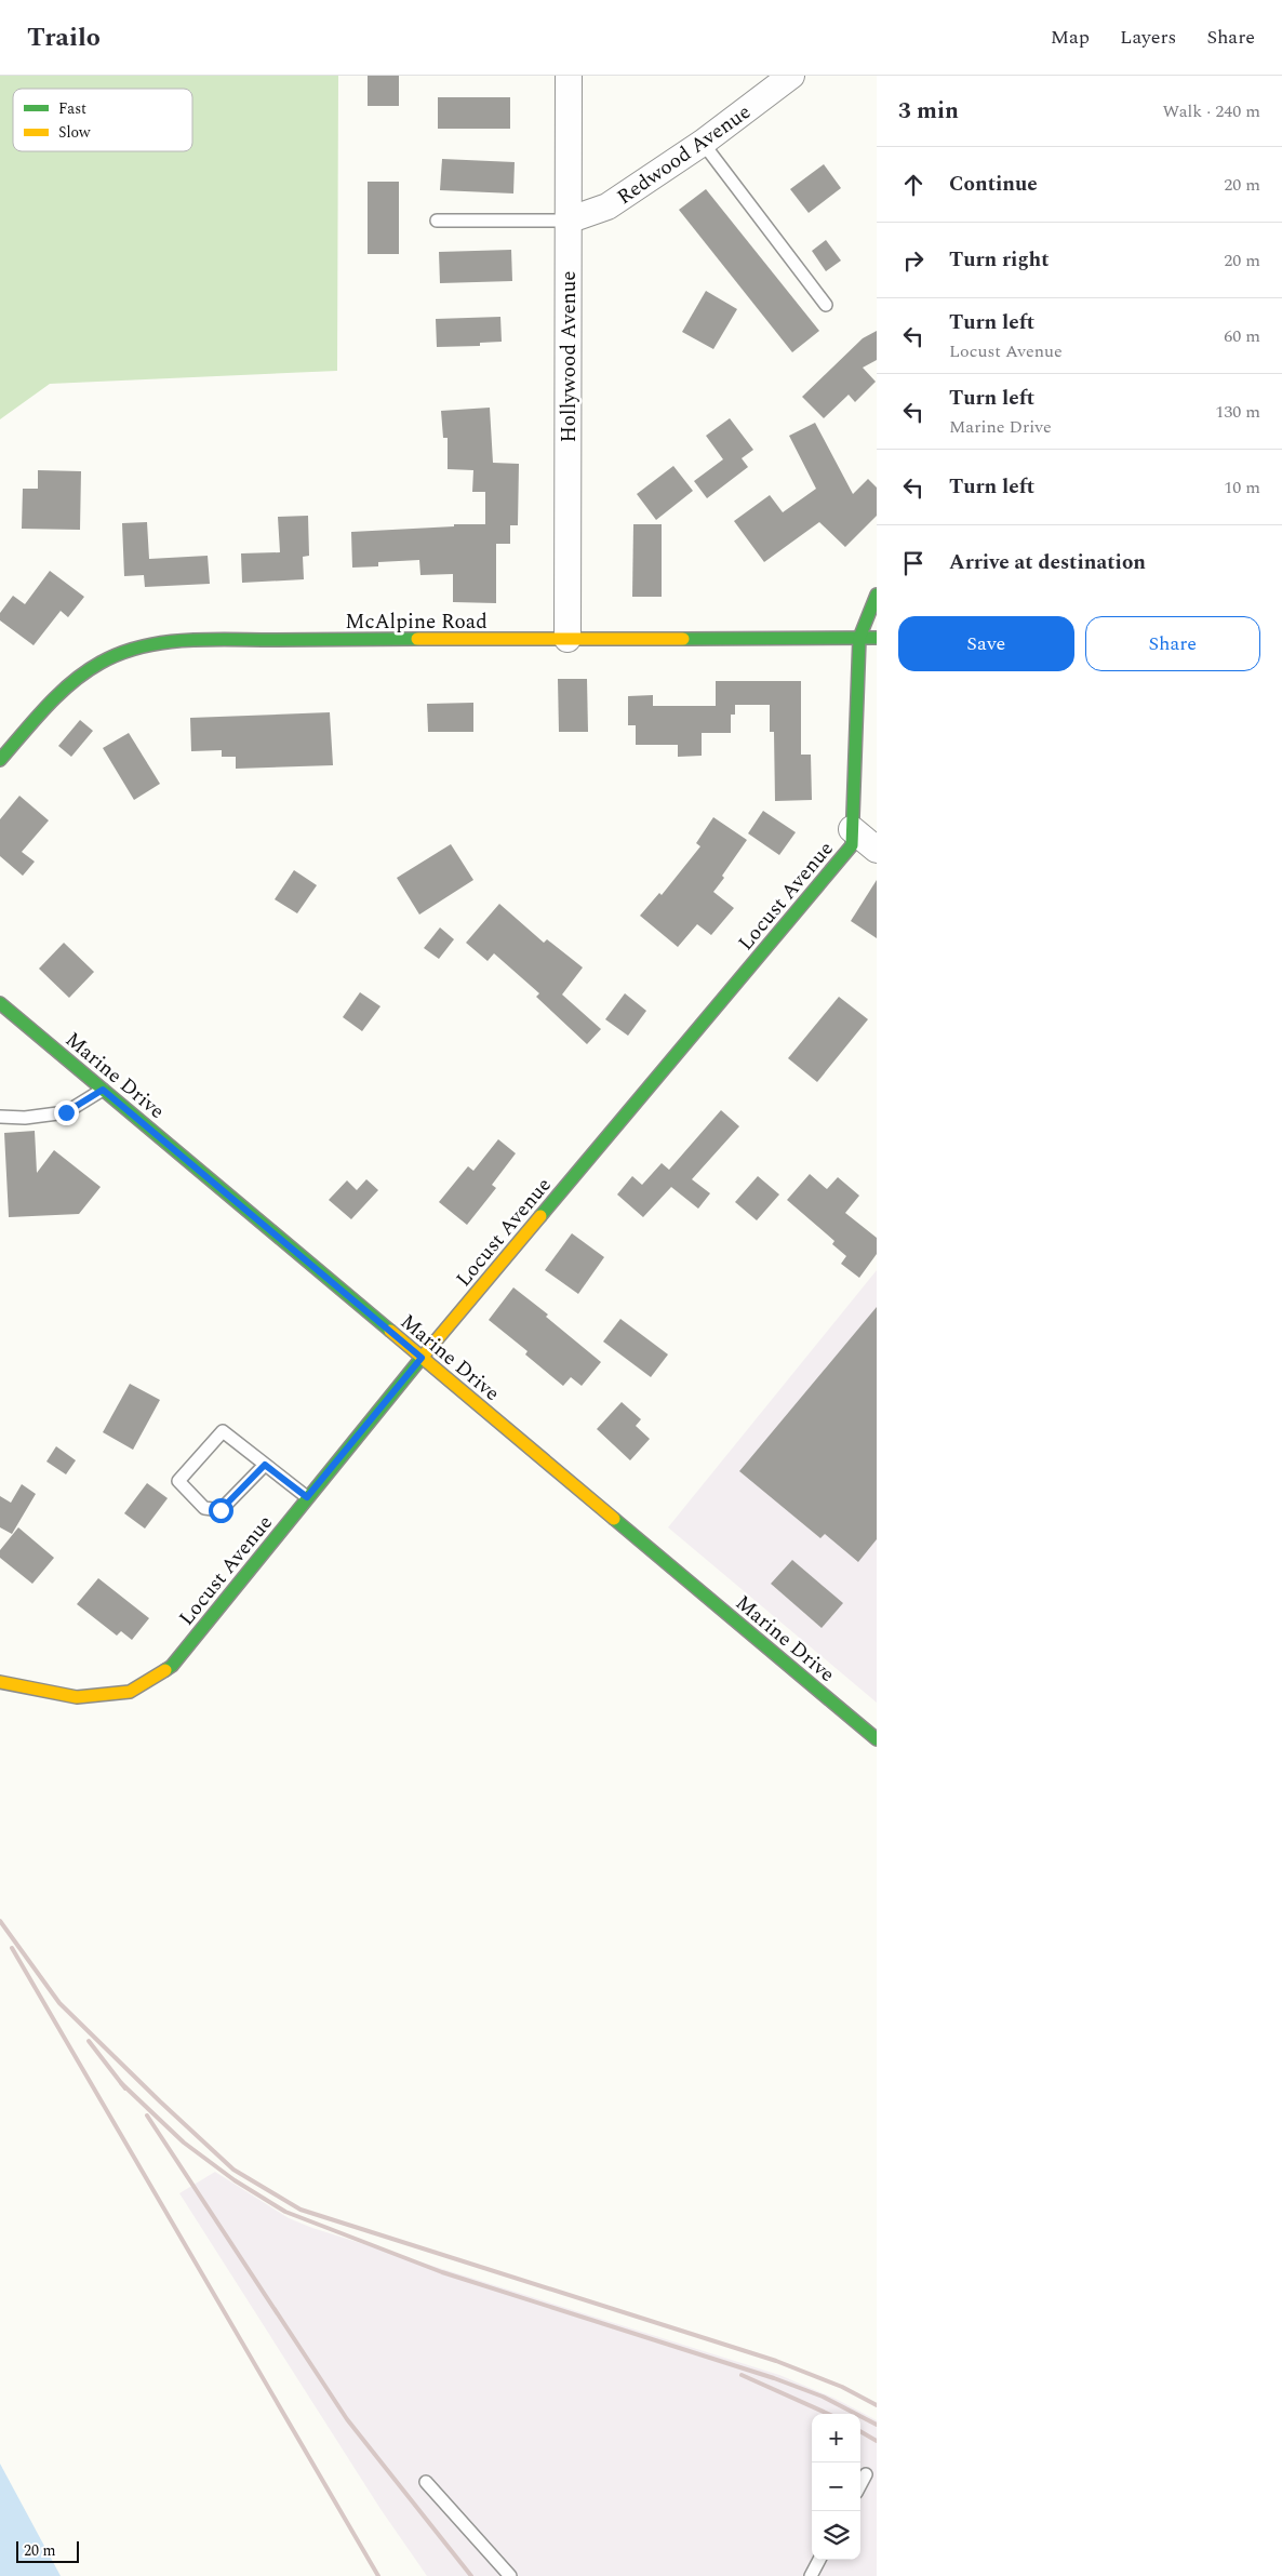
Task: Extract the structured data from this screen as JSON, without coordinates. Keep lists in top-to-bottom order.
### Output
{
  "streets": {
    "street": [
      "Redwood Avenue",
      "Hollywood Avenue",
      "McAlpine Road",
      "Locust Avenue",
      "Marine Drive"
    ]
  },
  "crossings": [
    ["Redwood Avenue", "Hollywood Avenue"],
    ["Hollywood Avenue", "McAlpine Road"],
    ["McAlpine Road", "Locust Avenue"],
    ["Locust Avenue", "Marine Drive"]
  ],
  "legend": ["Fast", "Slow"],
  "scale_bar": "20 m",
  "page": {
    "header": "Trailo",
    "nav": ["Map", "Layers", "Share"],
    "heading": ["3 min", "Walk · 240 m"],
    "list": [
      ["Continue", "20 m"],
      ["Turn right", "20 m"],
      ["Turn left", "Locust Avenue", "60 m"],
      ["Turn left", "Marine Drive", "130 m"],
      ["Turn left", "10 m"],
      "Arrive at destination"
    ],
    "buttons": ["Save", "Share"],
    "map_buttons": ["+", "−"],
    "scale": "20 m"
  }
}
